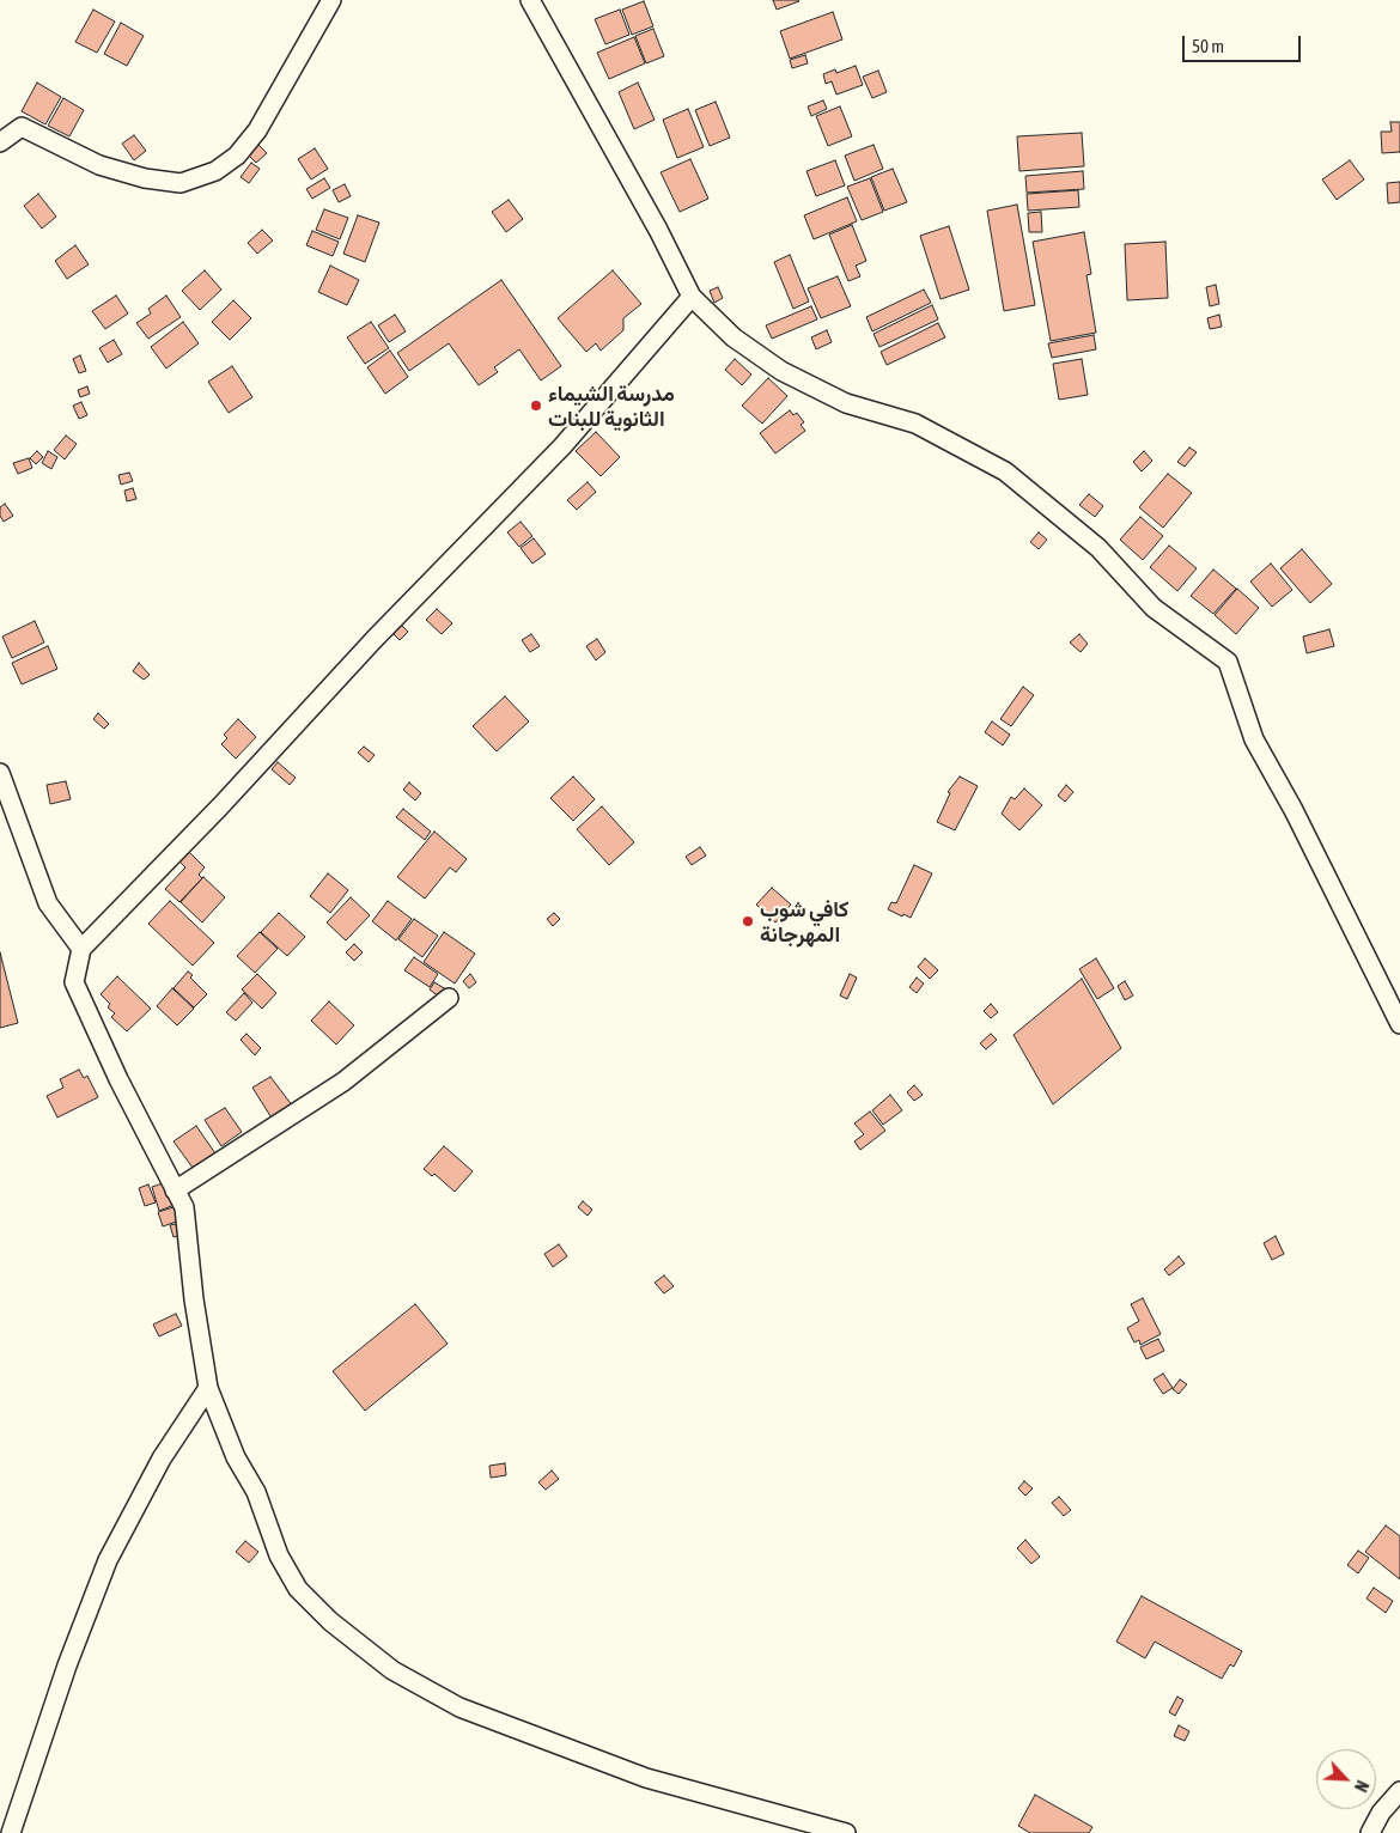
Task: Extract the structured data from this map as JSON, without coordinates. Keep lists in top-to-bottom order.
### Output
{
  "places": ["مدرسة الشيماء الثانوية للبنات", "كافي شوب المهرجانة"],
  "scale_bar": "50 m",
  "north": "bottom right"
}
